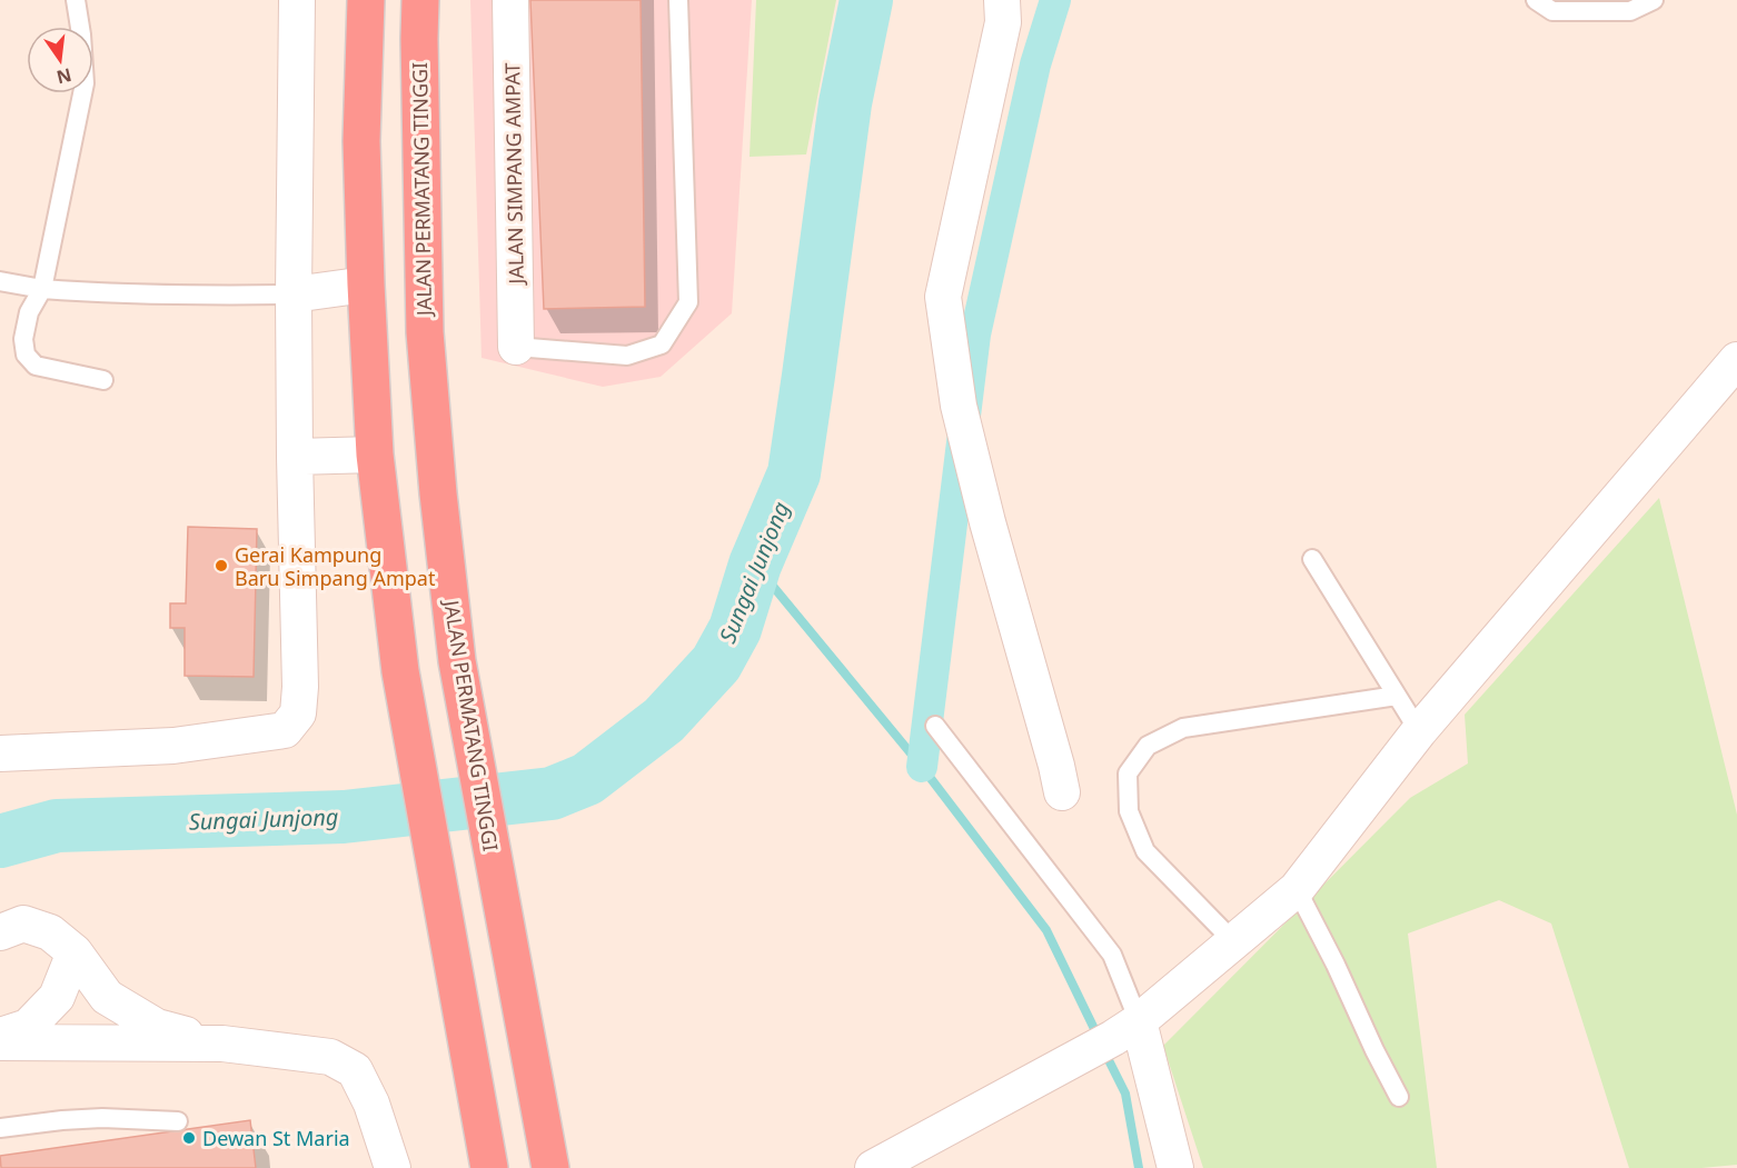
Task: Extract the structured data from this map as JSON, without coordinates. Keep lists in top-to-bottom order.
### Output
{
  "streets": {
    "highway": ["JALAN PERMATANG TINGGI"],
    "street": ["JALAN SIMPANG AMPAT"]
  },
  "water": ["Sungai Junjong"],
  "places": ["Gerai Kampung Baru Simpang Ampat", "Dewan St Maria"],
  "north": "bottom"
}
